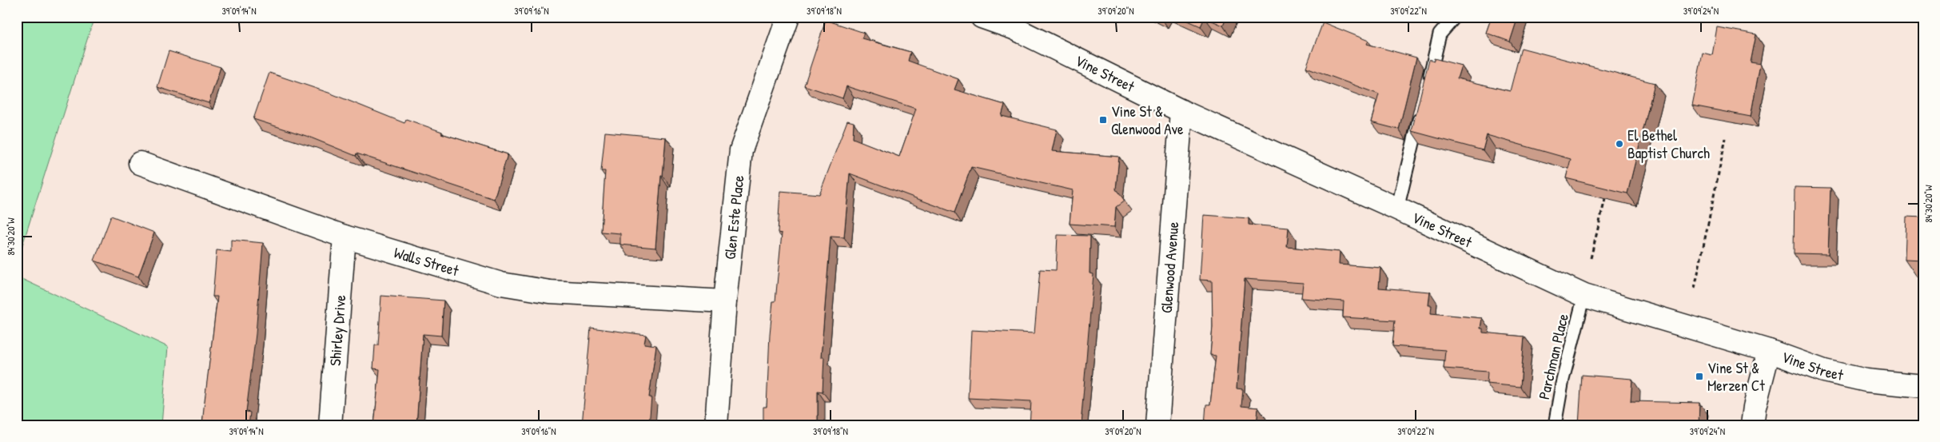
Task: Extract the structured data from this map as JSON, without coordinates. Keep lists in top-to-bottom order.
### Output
{
  "streets": {
    "street": [
      "Vine Street",
      "Glen Este Place",
      "Walls Street",
      "Glenwood Avenue",
      "Shirley Drive"
    ],
    "lane": ["Parchman Place"]
  },
  "crossings": [
    ["Vine Street", "Glenwood Avenue"],
    ["Vine Street", "Parchman Place"],
    ["Glen Este Place", "Walls Street"],
    ["Walls Street", "Shirley Drive"]
  ],
  "places": {
    "transit": ["Vine St & Glenwood Ave", "Vine St & Merzen Ct"],
    "other": ["El Bethel Baptist Church"]
  },
  "coordinates": [
    "39°09'14\"N",
    "39°09'16\"N",
    "39°09'18\"N",
    "39°09'20\"N",
    "39°09'22\"N",
    "39°09'24\"N",
    "84°30'20\"W"
  ]
}
